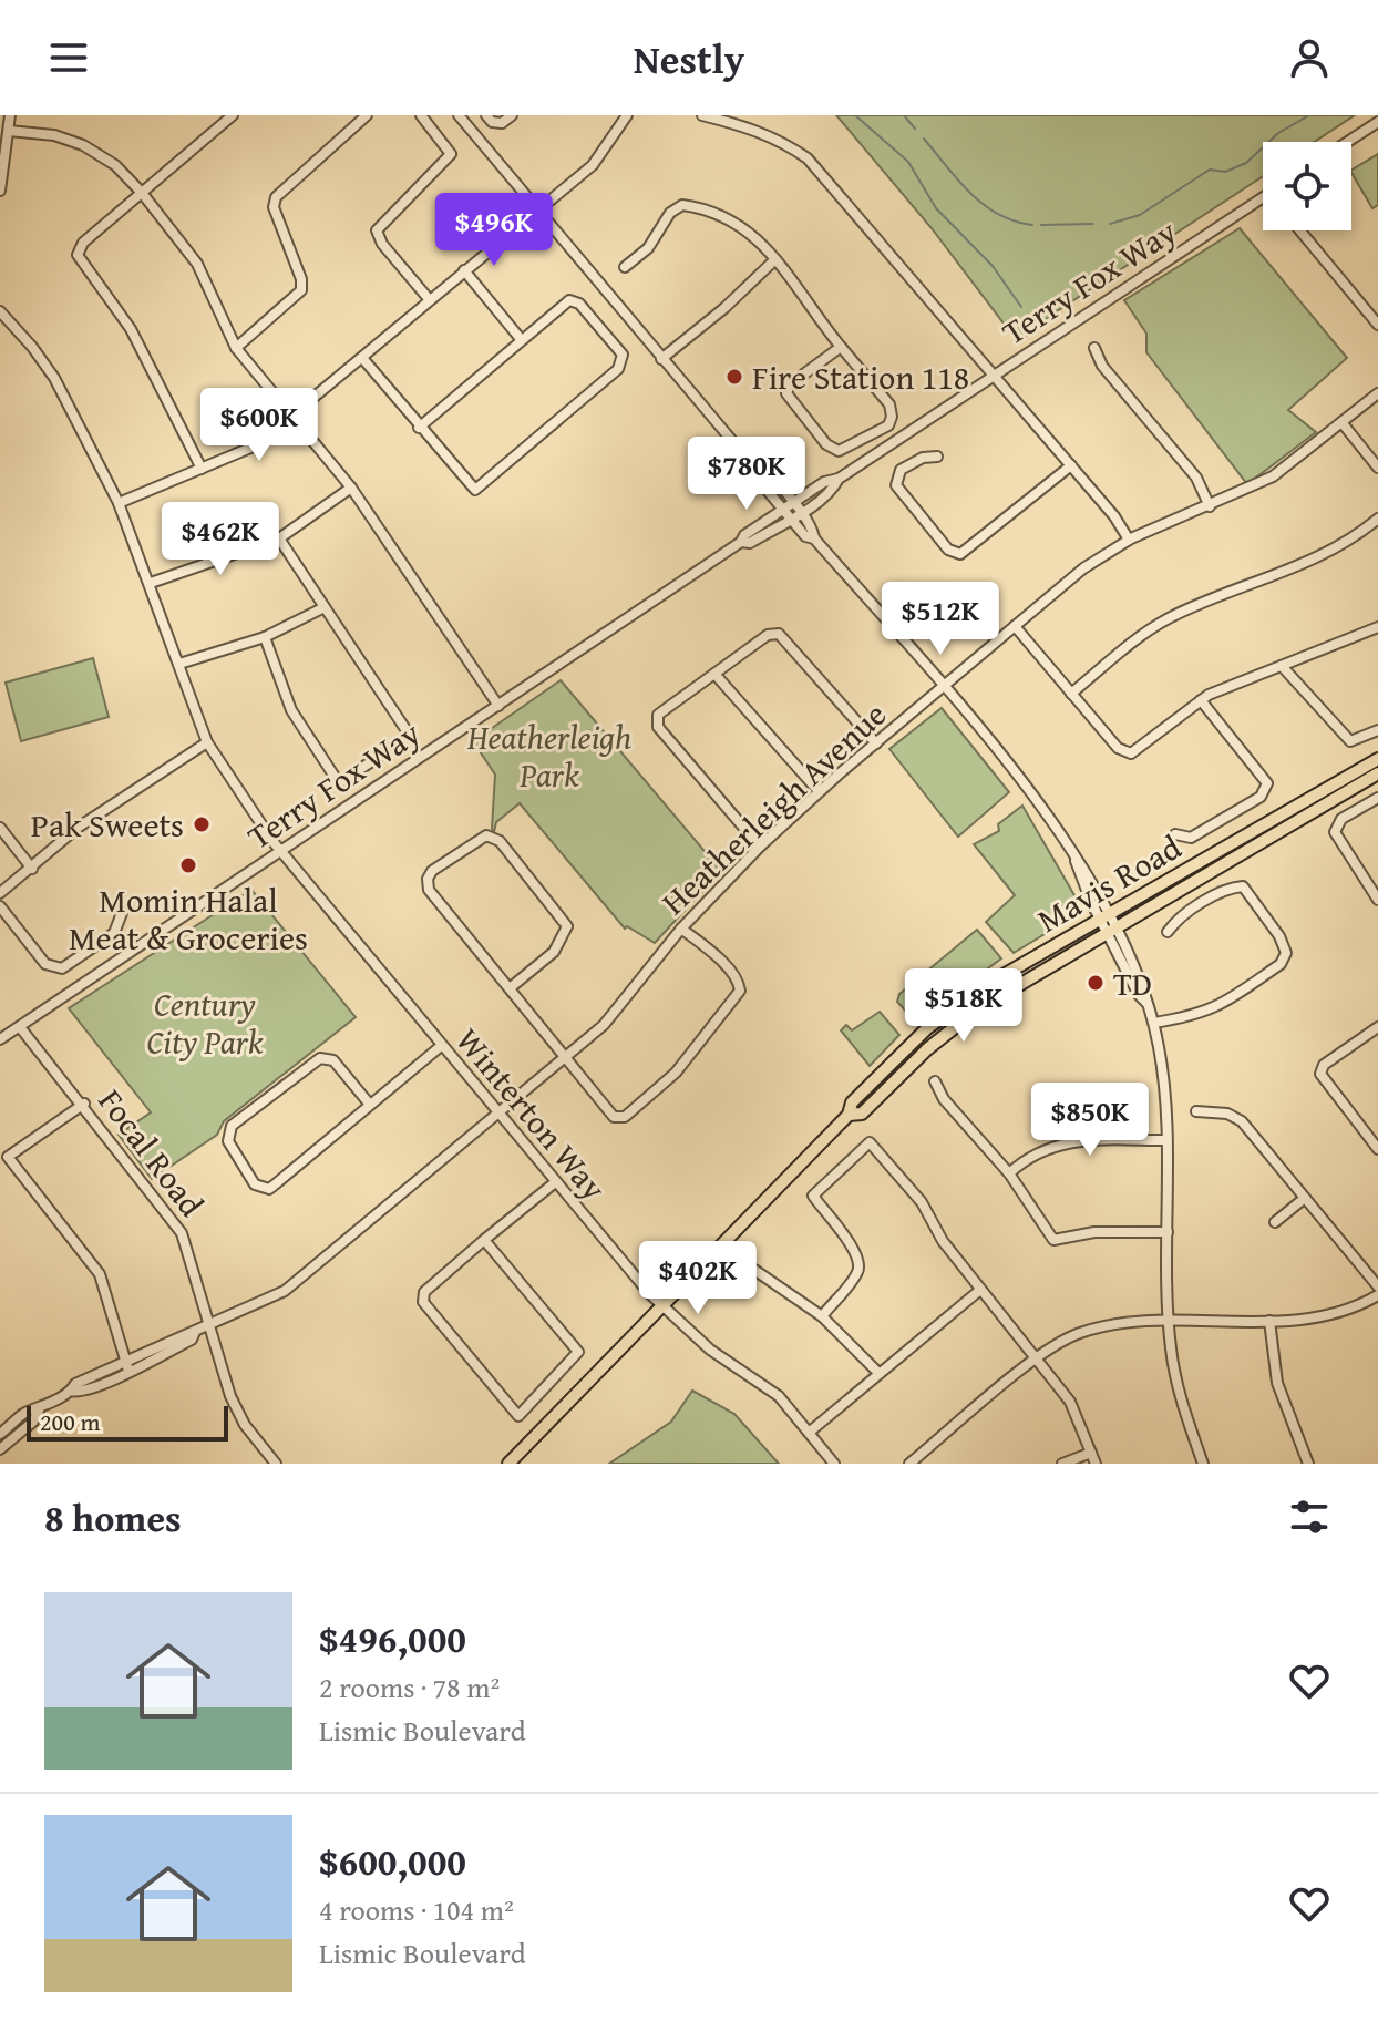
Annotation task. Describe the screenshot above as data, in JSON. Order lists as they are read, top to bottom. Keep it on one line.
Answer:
{"streets":{"main road":["Mavis Road"],"street":["Terry Fox Way","Heatherleigh Avenue","Winterton Way","Focal Road"]},"crossings":[["Terry Fox Way","Winterton Way"],["Terry Fox Way","Focal Road"],["Heatherleigh Avenue","Winterton Way"],["Heatherleigh Avenue","Focal Road"],["Mavis Road","Winterton Way"]],"parks":["Heatherleigh Park","Century City Park"],"places":["Fire Station 118","Pak Sweets","Momin Halal Meat & Groceries","TD"],"scale_bar":"200 m","page":{"header":"Nestly","price":["$496K","$600K","$780K","$462K","$512K","$518K","$850K","$402K"],"scale":"200 m","heading":"8 homes","list":[{"name":"$496,000","note":"2 rooms · 78 m² · Lismic Boulevard"},{"name":"$600,000","note":"4 rooms · 104 m² · Lismic Boulevard"}]}}
